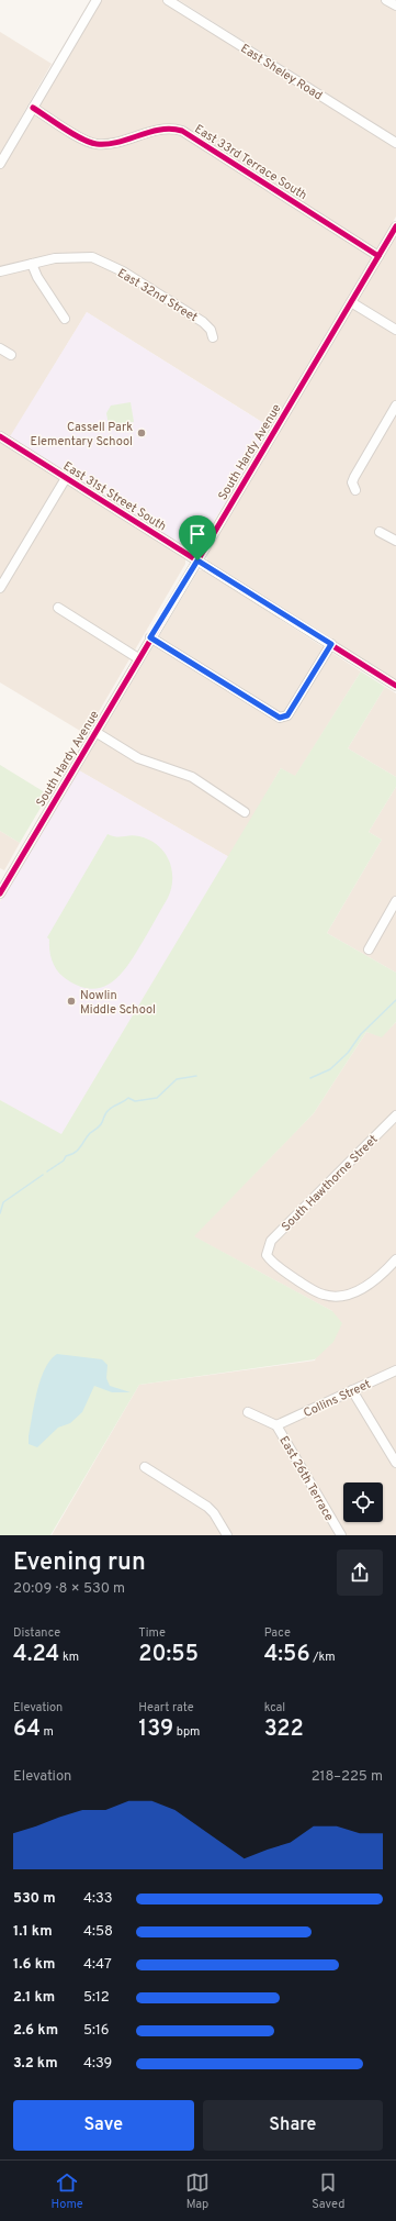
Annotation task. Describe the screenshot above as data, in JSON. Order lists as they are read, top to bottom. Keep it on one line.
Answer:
{"streets":{"street":["East Sheley Road","East 33rd Terrace South","East 32nd Street","South Hardy Avenue","East 31st Street South","South Hawthorne Street","Collins Street","East 26th Terrace"]},"crossings":[["East 33rd Terrace South","South Hardy Avenue"],["South Hardy Avenue","East 31st Street South"],["Collins Street","East 26th Terrace"]],"places":["Cassell Park Elementary School","Nowlin Middle School"],"page":{"heading":["Evening run","20:09 · 8 × 530 m"],"stats":[["Distance","4.24 km"],["Time","20:55"],["Pace","4:56 /km"],["Elevation","64 m"],["Heart rate","139 bpm"],["kcal","322"]],"chart":["Elevation","218–225 m"],"list":[{"name":"530 m","note":"4:33"},{"name":"1.1 km","note":"4:58"},{"name":"1.6 km","note":"4:47"},{"name":"2.1 km","note":"5:12"},{"name":"2.6 km","note":"5:16"},{"name":"3.2 km","note":"4:39"}],"buttons":["Save","Share"],"tabs":["Home","Map","Saved"]}}
